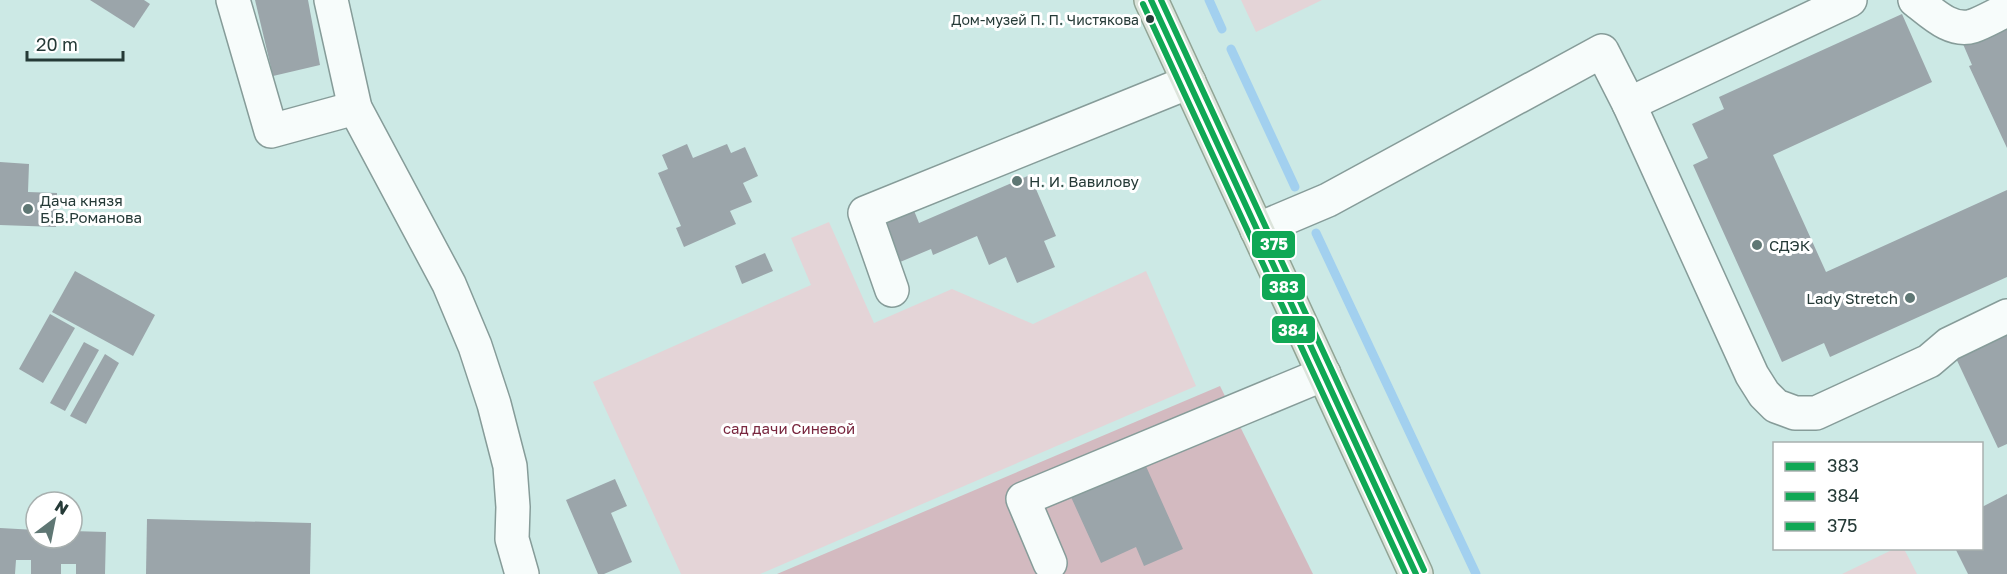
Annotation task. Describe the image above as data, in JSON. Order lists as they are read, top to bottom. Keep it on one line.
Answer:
{"parks":["сад дачи Синевой"],"places":["Дом-музей П. П. Чистякова","Н. И. Вавилову","Дача князя Б.В.Романова","СДЭК","Lady Stretch"],"lines":["transit line 383","transit line 375","transit line 384"],"legend":["383","384","375"],"scale_bar":"20 m","north":"top right"}
